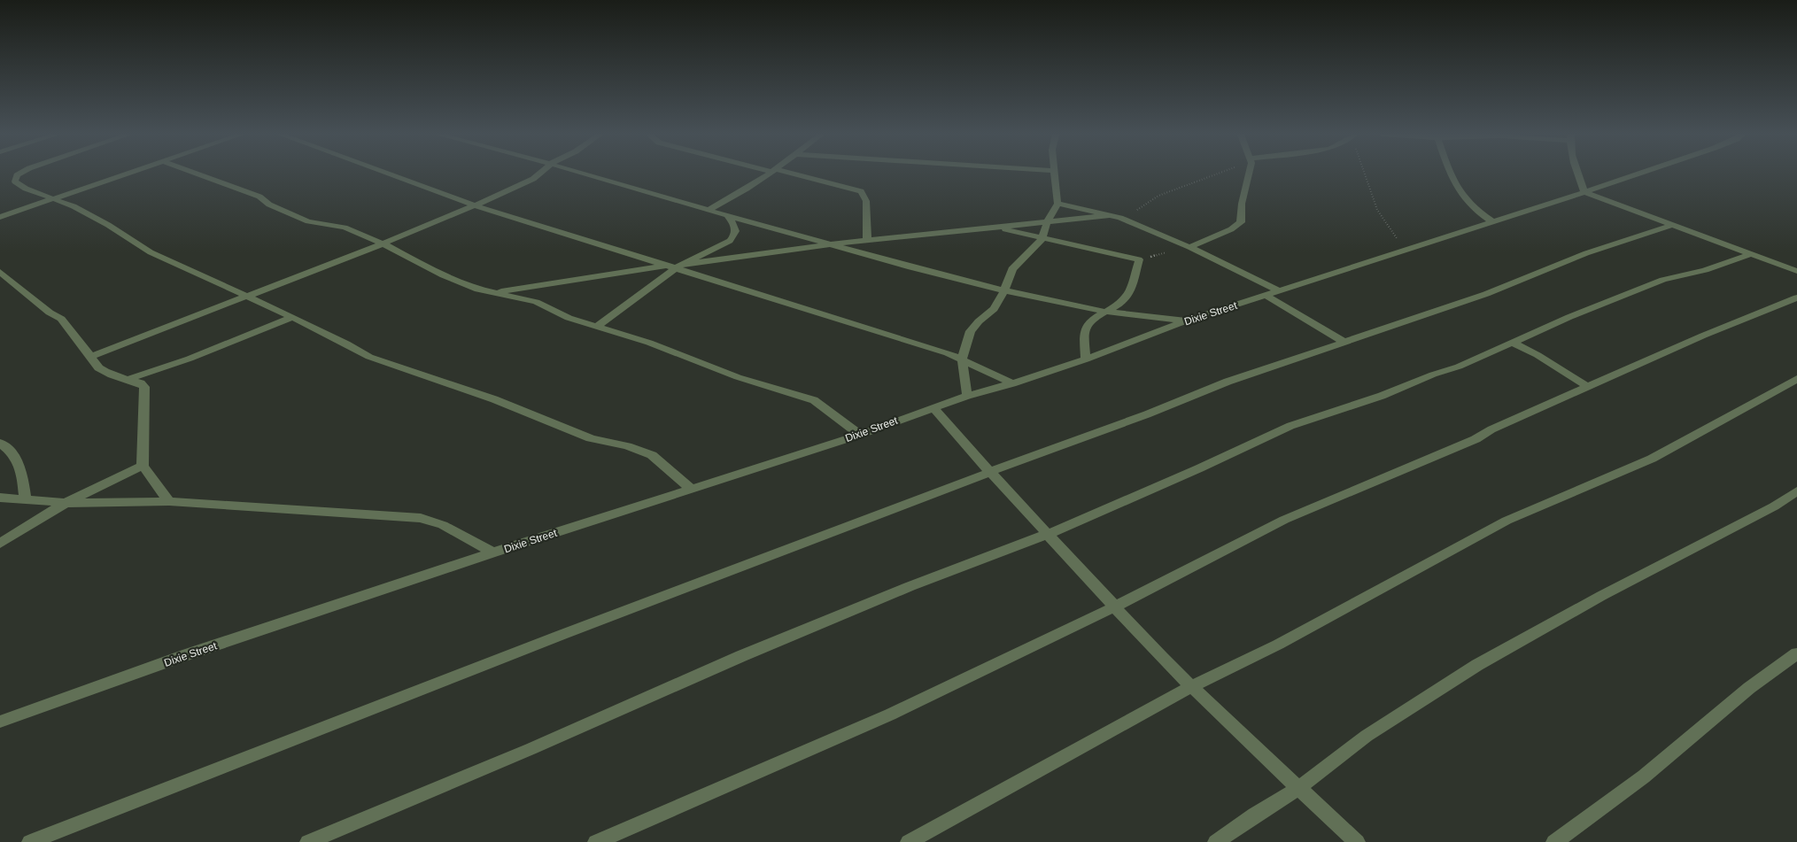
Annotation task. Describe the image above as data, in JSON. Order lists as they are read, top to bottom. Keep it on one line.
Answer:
{"streets":{"street":["Dixie Street"]}}
